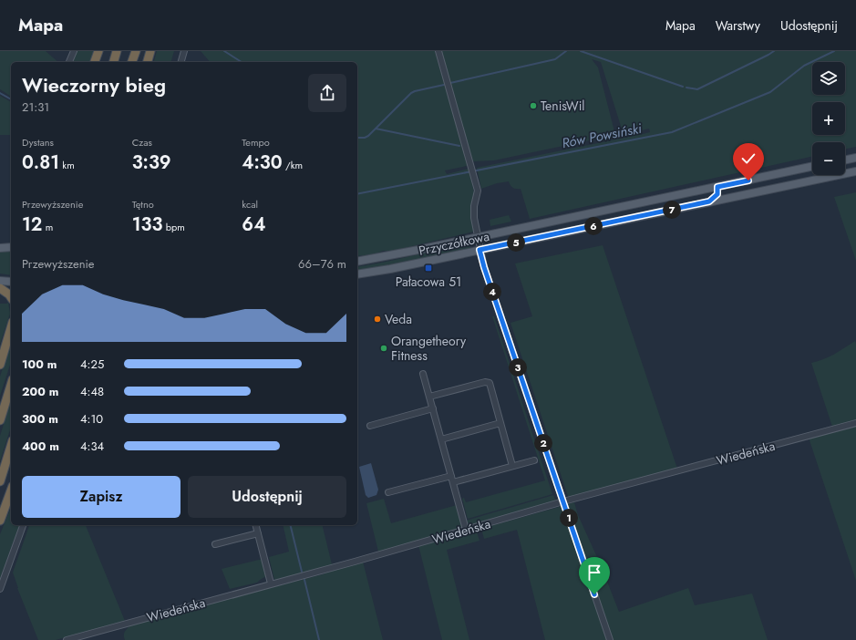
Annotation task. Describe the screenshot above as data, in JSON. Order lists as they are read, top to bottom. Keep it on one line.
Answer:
{"streets":{"main road":["Przyczółkowa"],"street":["Wiedeńska"]},"water":["Rów Powsiński"],"places":{"other":["TenisWil","Veda","Orangetheory Fitness"],"transit":["Pałacowa 51"]},"page":{"header":"Mapa","nav":["Mapa","Warstwy","Udostępnij"],"map_buttons":["+","−"],"heading":["Wieczorny bieg","21:31"],"stats":[["Dystans","0.81 km"],["Czas","3:39"],["Tempo","4:30 /km"],["Przewyższenie","12 m"],["Tętno","133 bpm"],["kcal","64"]],"pins":["7","6","5","4","3","2","1"],"chart":["Przewyższenie","66–76 m"],"list":[{"name":"100 m","note":"4:25"},{"name":"200 m","note":"4:48"},{"name":"300 m","note":"4:10"},{"name":"400 m","note":"4:34"}],"buttons":["Zapisz","Udostępnij"]}}
